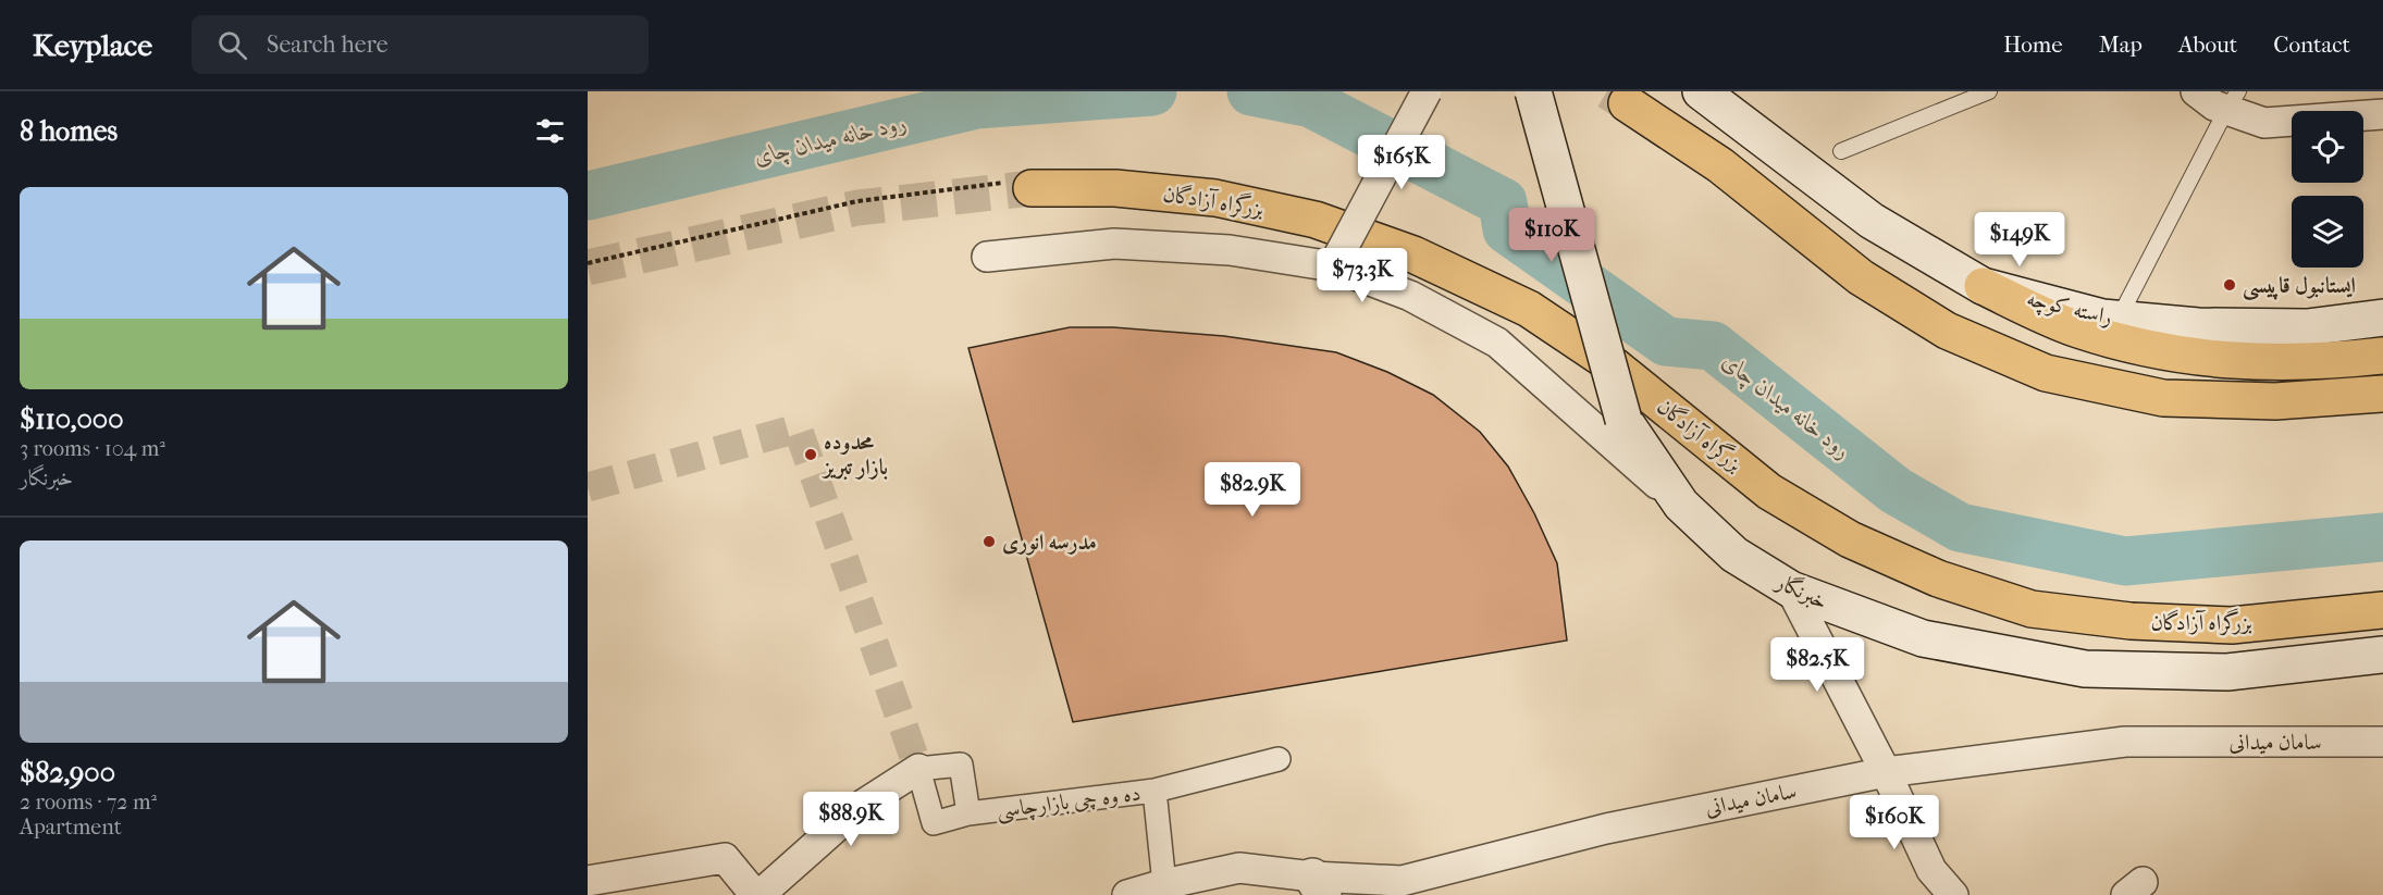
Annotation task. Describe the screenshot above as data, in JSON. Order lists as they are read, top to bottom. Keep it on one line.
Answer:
{"streets":{"highway":["بزرگراه آزادگان"],"main road":["راسته کوچه","خبرنگار"],"street":["سامان میدانی","ده وه چی بازارچاسی"]},"crossings":[["سامان میدانی","ده وه چی بازارچاسی"]],"water":["رود خانه میدان چای"],"places":["ایستانبول قاپیسی","محدوده بازار تبریز","مدرسه انوری"],"page":{"header":"Keyplace","search":"Search here","nav":["Home","Map","About","Contact"],"heading":"8 homes","price":["$165K","$110K","$149K","$73.3K","$82.9K","$82.5K","$88.9K","$160K"],"list":[{"name":"$110,000","note":"3 rooms · 104 m² · خبرنگار"},{"name":"$82,900","note":"2 rooms · 72 m² · Apartment"}]}}
